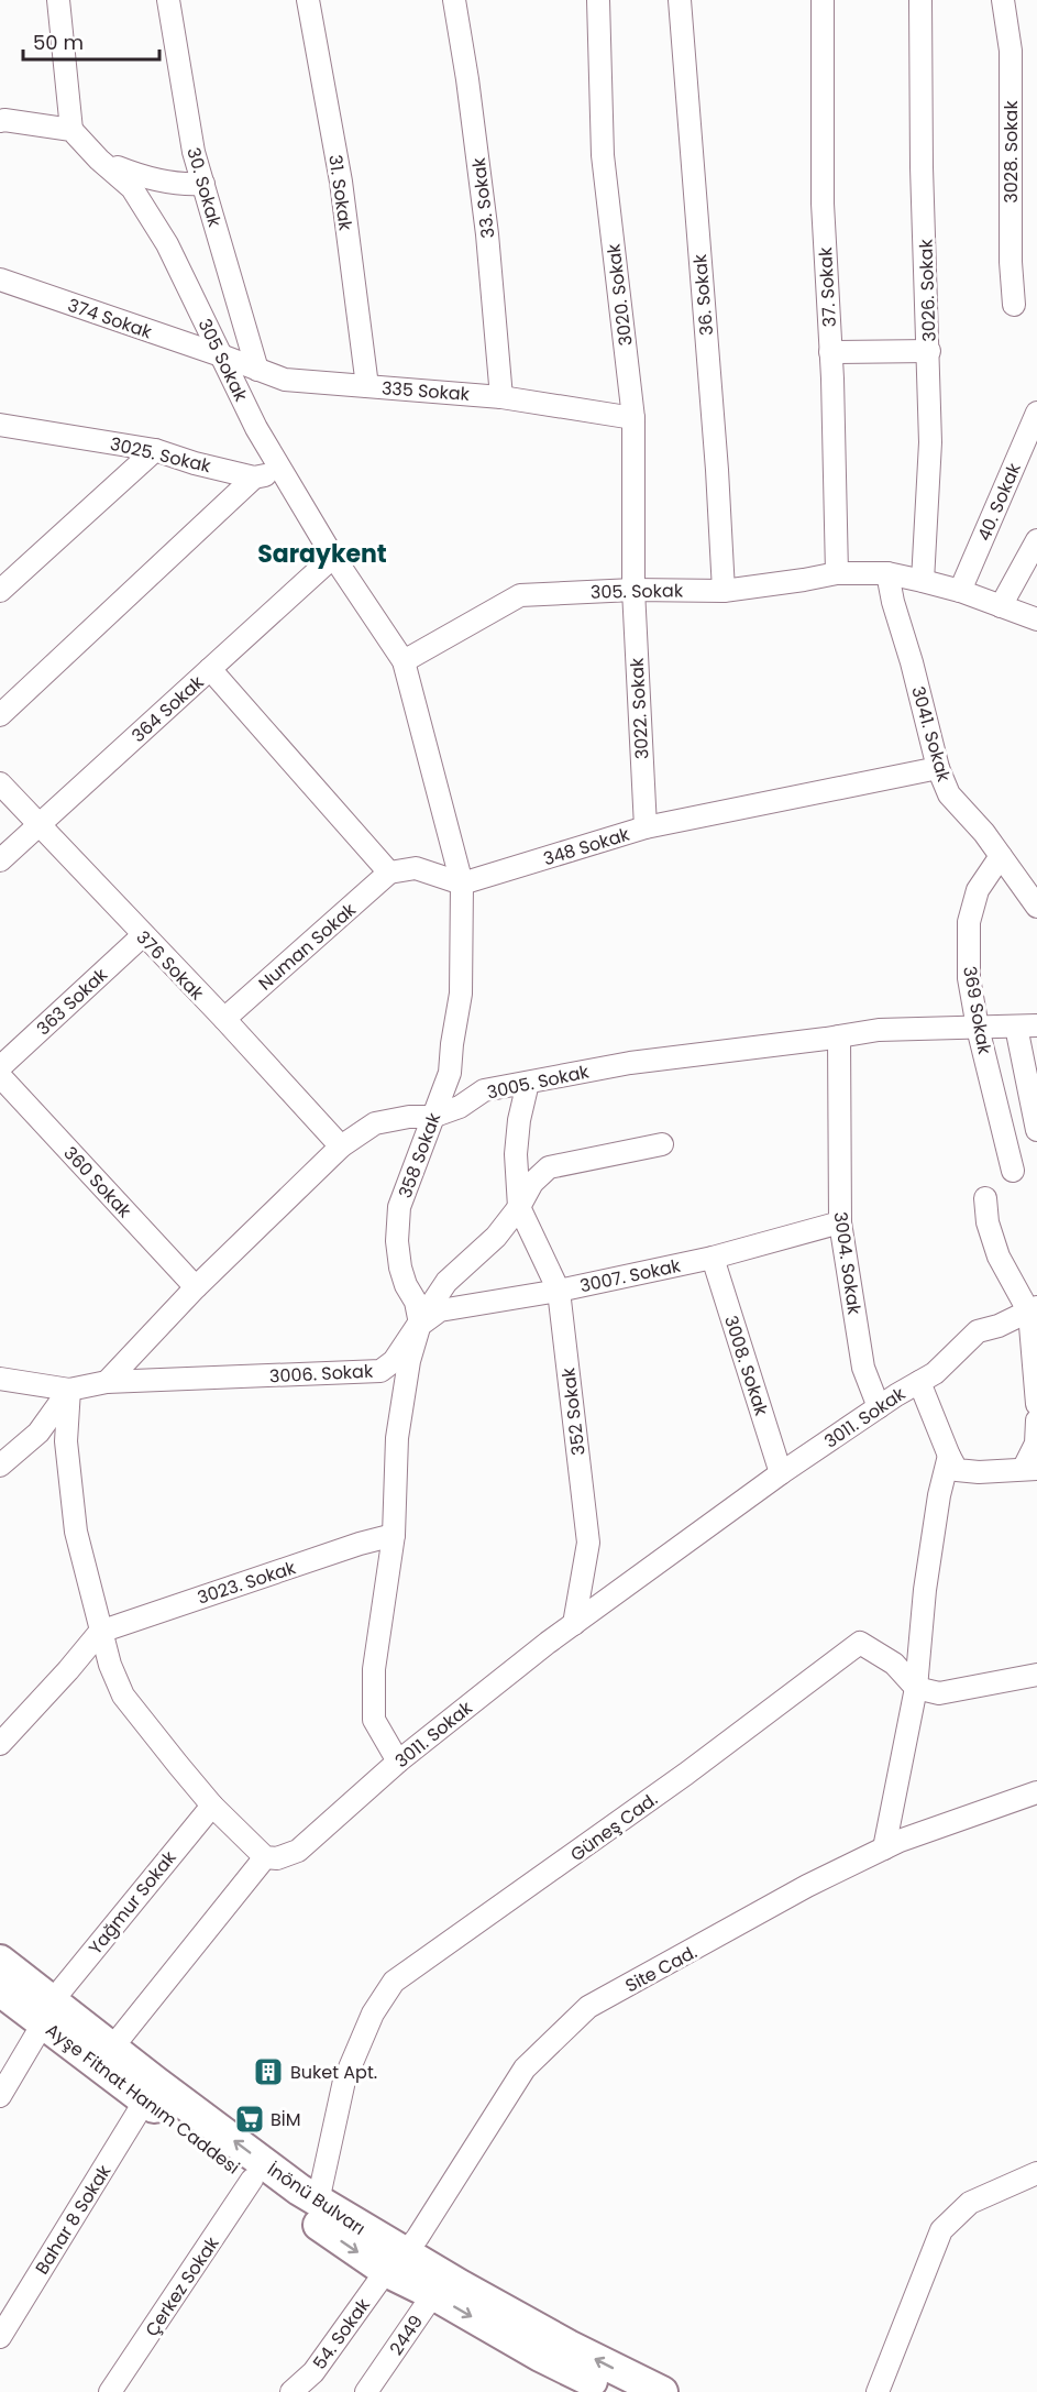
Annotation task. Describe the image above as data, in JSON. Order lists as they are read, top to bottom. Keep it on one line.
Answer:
{"streets":{"main road":["Ayşe Fitnat Hanım Caddesi","İnönü Bulvarı"],"street":["3028. Sokak","30. Sokak","31. Sokak","33. Sokak","37. Sokak","3026. Sokak","3020. Sokak","36. Sokak","374 Sokak","305 Sokak","335 Sokak","3025. Sokak","40. Sokak","305. Sokak","364 Sokak","3022. Sokak","3041. Sokak","348 Sokak","Numan Sokak","376 Sokak","363 Sokak","369 Sokak","3005. Sokak","358 Sokak","360 Sokak","3004. Sokak","3007. Sokak","3008. Sokak","3006. Sokak","352 Sokak","3011. Sokak","3023. Sokak","Güneş Cad.","Yağmur Sokak","Site Cad.","Bahar 8 Sokak","Çerkez Sokak","54. Sokak","2449"]},"crossings":[["30. Sokak","335 Sokak"],["31. Sokak","335 Sokak"],["33. Sokak","335 Sokak"],["37. Sokak","305. Sokak"],["3026. Sokak","305. Sokak"],["3020. Sokak","335 Sokak"],["3020. Sokak","305. Sokak"],["3020. Sokak","3022. Sokak"],["36. Sokak","305. Sokak"],["374 Sokak","305 Sokak"],["374 Sokak","335 Sokak"],["305 Sokak","335 Sokak"],["305 Sokak","3025. Sokak"],["305 Sokak","305. Sokak"],["305 Sokak","364 Sokak"],["40. Sokak","305. Sokak"],["305. Sokak","3022. Sokak"],["305. Sokak","3041. Sokak"],["364 Sokak","376 Sokak"],["3022. Sokak","348 Sokak"],["3041. Sokak","348 Sokak"],["3041. Sokak","369 Sokak"],["348 Sokak","358 Sokak"],["Numan Sokak","376 Sokak"],["376 Sokak","363 Sokak"],["376 Sokak","3005. Sokak"],["369 Sokak","3005. Sokak"],["3005. Sokak","358 Sokak"],["3005. Sokak","360 Sokak"],["3005. Sokak","3004. Sokak"],["3005. Sokak","3006. Sokak"],["358 Sokak","3007. Sokak"],["358 Sokak","3006. Sokak"],["3004. Sokak","3007. Sokak"],["3004. Sokak","3011. Sokak"],["3007. Sokak","3008. Sokak"],["3007. Sokak","3006. Sokak"],["3007. Sokak","352 Sokak"],["3008. Sokak","3011. Sokak"],["3006. Sokak","352 Sokak"],["352 Sokak","3011. Sokak"],["Güneş Cad.","İnönü Bulvarı"],["Yağmur Sokak","Ayşe Fitnat Hanım Caddesi"],["Yağmur Sokak","İnönü Bulvarı"],["Site Cad.","Ayşe Fitnat Hanım Caddesi"],["Site Cad.","İnönü Bulvarı"],["Site Cad.","54. Sokak"],["Ayşe Fitnat Hanım Caddesi","İnönü Bulvarı"],["Ayşe Fitnat Hanım Caddesi","Bahar 8 Sokak"],["Ayşe Fitnat Hanım Caddesi","Çerkez Sokak"],["Ayşe Fitnat Hanım Caddesi","54. Sokak"],["İnönü Bulvarı","54. Sokak"],["İnönü Bulvarı","2449"]],"districts":["Saraykent"],"places":{"building":["Buket Apt."],"supermarket":["BİM"]},"scale_bar":"50 m"}
